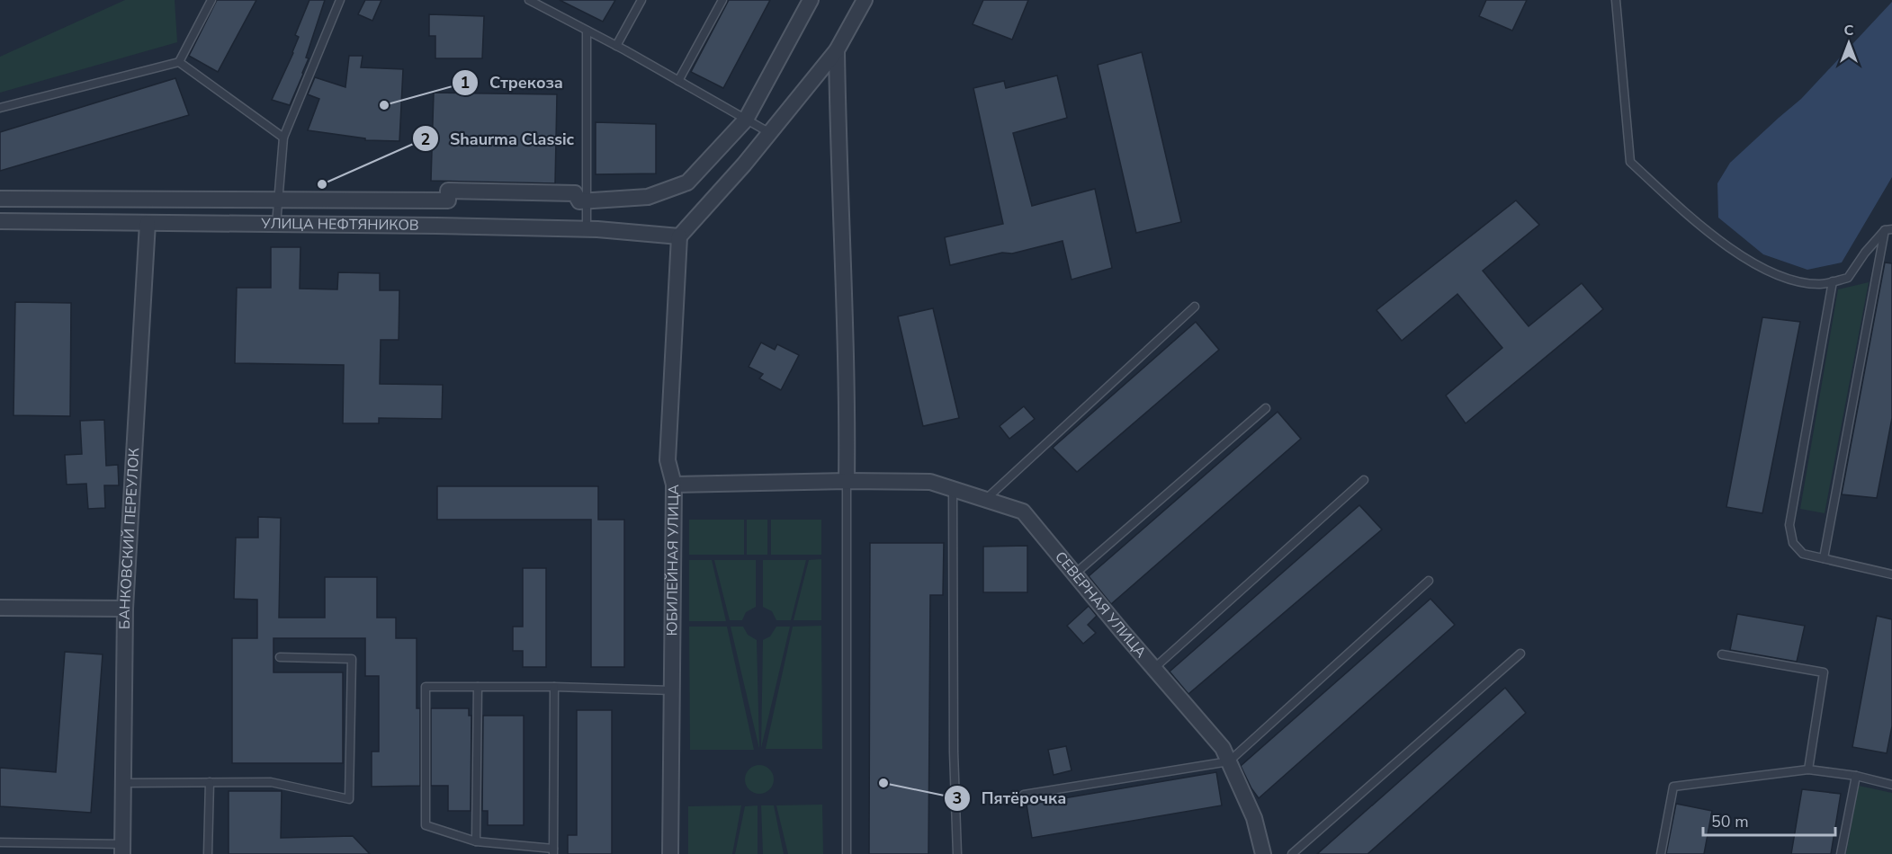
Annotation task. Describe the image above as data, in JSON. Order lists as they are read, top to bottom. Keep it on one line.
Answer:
{"streets":{"street":["УЛИЦА НЕФТЯНИКОВ","БАНКОВСКИЙ ПЕРЕУЛОК","ЮБИЛЕЙНАЯ УЛИЦА","СЕВЕРНАЯ УЛИЦА"]},"crossings":[["УЛИЦА НЕФТЯНИКОВ","БАНКОВСКИЙ ПЕРЕУЛОК"],["УЛИЦА НЕФТЯНИКОВ","ЮБИЛЕЙНАЯ УЛИЦА"],["ЮБИЛЕЙНАЯ УЛИЦА","СЕВЕРНАЯ УЛИЦА"]],"places":["Стрекоза","Shaurma Classic","Пятёрочка"],"scale_bar":"50 m","north":"top"}
